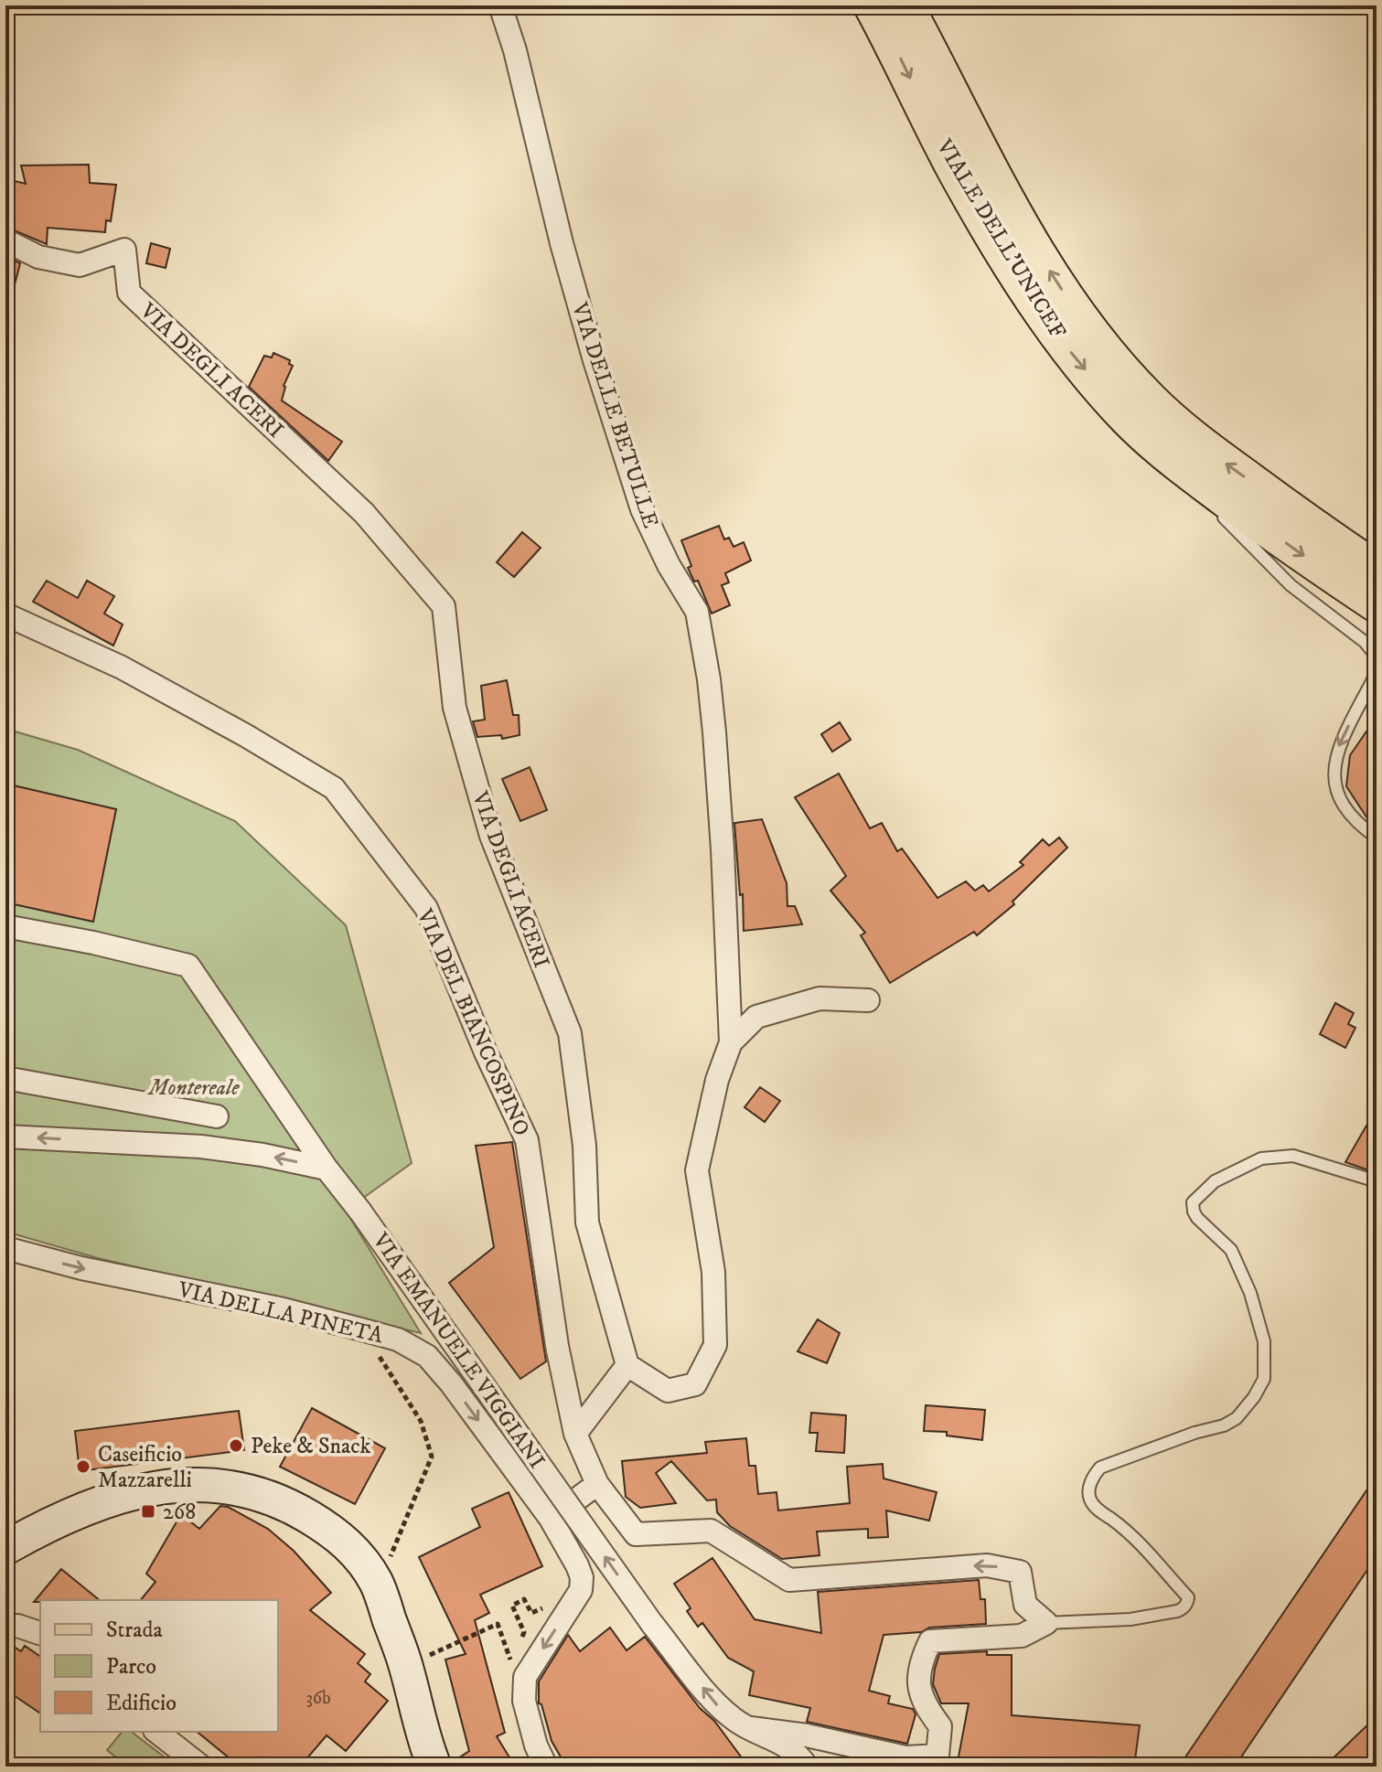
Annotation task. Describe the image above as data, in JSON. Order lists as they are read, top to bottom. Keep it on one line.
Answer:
{"streets":{"main road":["VIALE DELL'UNICEF"],"street":["VIA DEGLI ACERI","VIA DELLE BETULLE","VIA DEL BIANCOSPINO","VIA DELLA PINETA","VIA EMANUELE VIGGIANI"]},"crossings":[["VIA DEGLI ACERI","VIA DELLE BETULLE"]],"one_way":["VIA DELLA PINETA","VIA EMANUELE VIGGIANI"],"parks":["Montereale"],"places":{"other":["Peke & Snack","Caseificio Mazzarelli"],"transit":["268"]},"house_numbers":["36b"],"legend":["Strada","Parco","Edificio"]}
